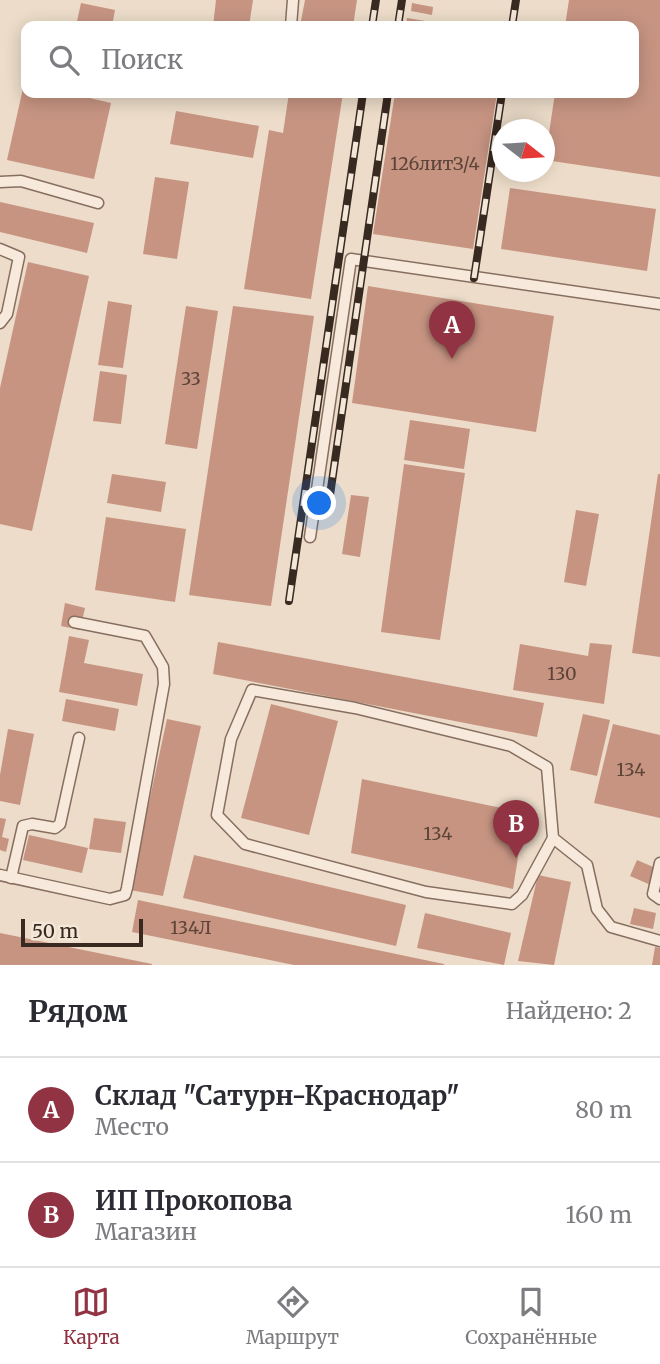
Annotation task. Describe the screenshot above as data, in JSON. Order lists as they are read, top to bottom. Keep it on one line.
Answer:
{"house_numbers":["126литЗ/4","33","130","134","134","134Л"],"scale_bar":"50 m","north":"right","page":{"search":"Поиск","pins":["A","B"],"scale":"50 m","heading":["Рядом","Найдено: 2"],"list":[{"mark":"A","name":"Склад \"Сатурн-Краснодар\"","note":"Место","value":"80 m"},{"mark":"B","name":"ИП Прокопова","note":"Магазин","value":"160 m"}],"nav":["Карта","Маршрут","Сохранённые"]}}
